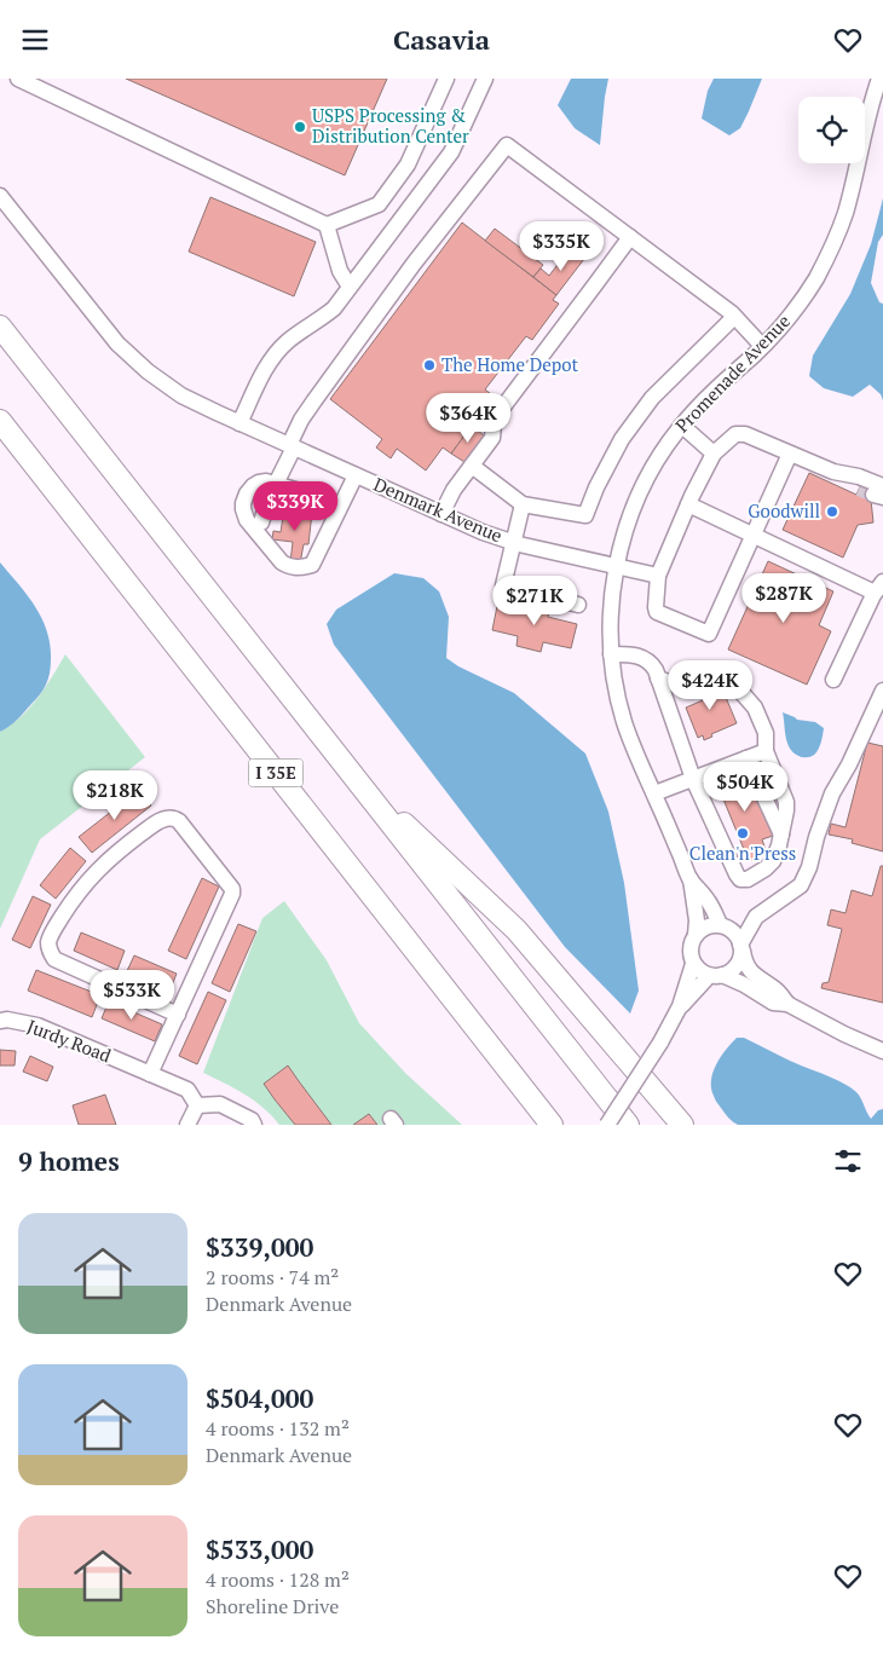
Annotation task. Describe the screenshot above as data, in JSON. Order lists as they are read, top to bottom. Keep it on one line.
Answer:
{"streets":{"highway":["I 35E"],"street":["Promenade Avenue","Denmark Avenue","Jurdy Road"]},"crossings":[["Promenade Avenue","Denmark Avenue"]],"places":["USPS Processing & Distribution Center","The Home Depot","Goodwill","Clean'n'Press"],"page":{"header":"Casavia","price":["$335K","$364K","$339K","$287K","$271K","$424K","$504K","$218K","$533K"],"heading":"9 homes","list":[{"name":"$339,000","note":"2 rooms · 74 m² · Denmark Avenue"},{"name":"$504,000","note":"4 rooms · 132 m² · Denmark Avenue"},{"name":"$533,000","note":"4 rooms · 128 m² · Shoreline Drive"}]}}
